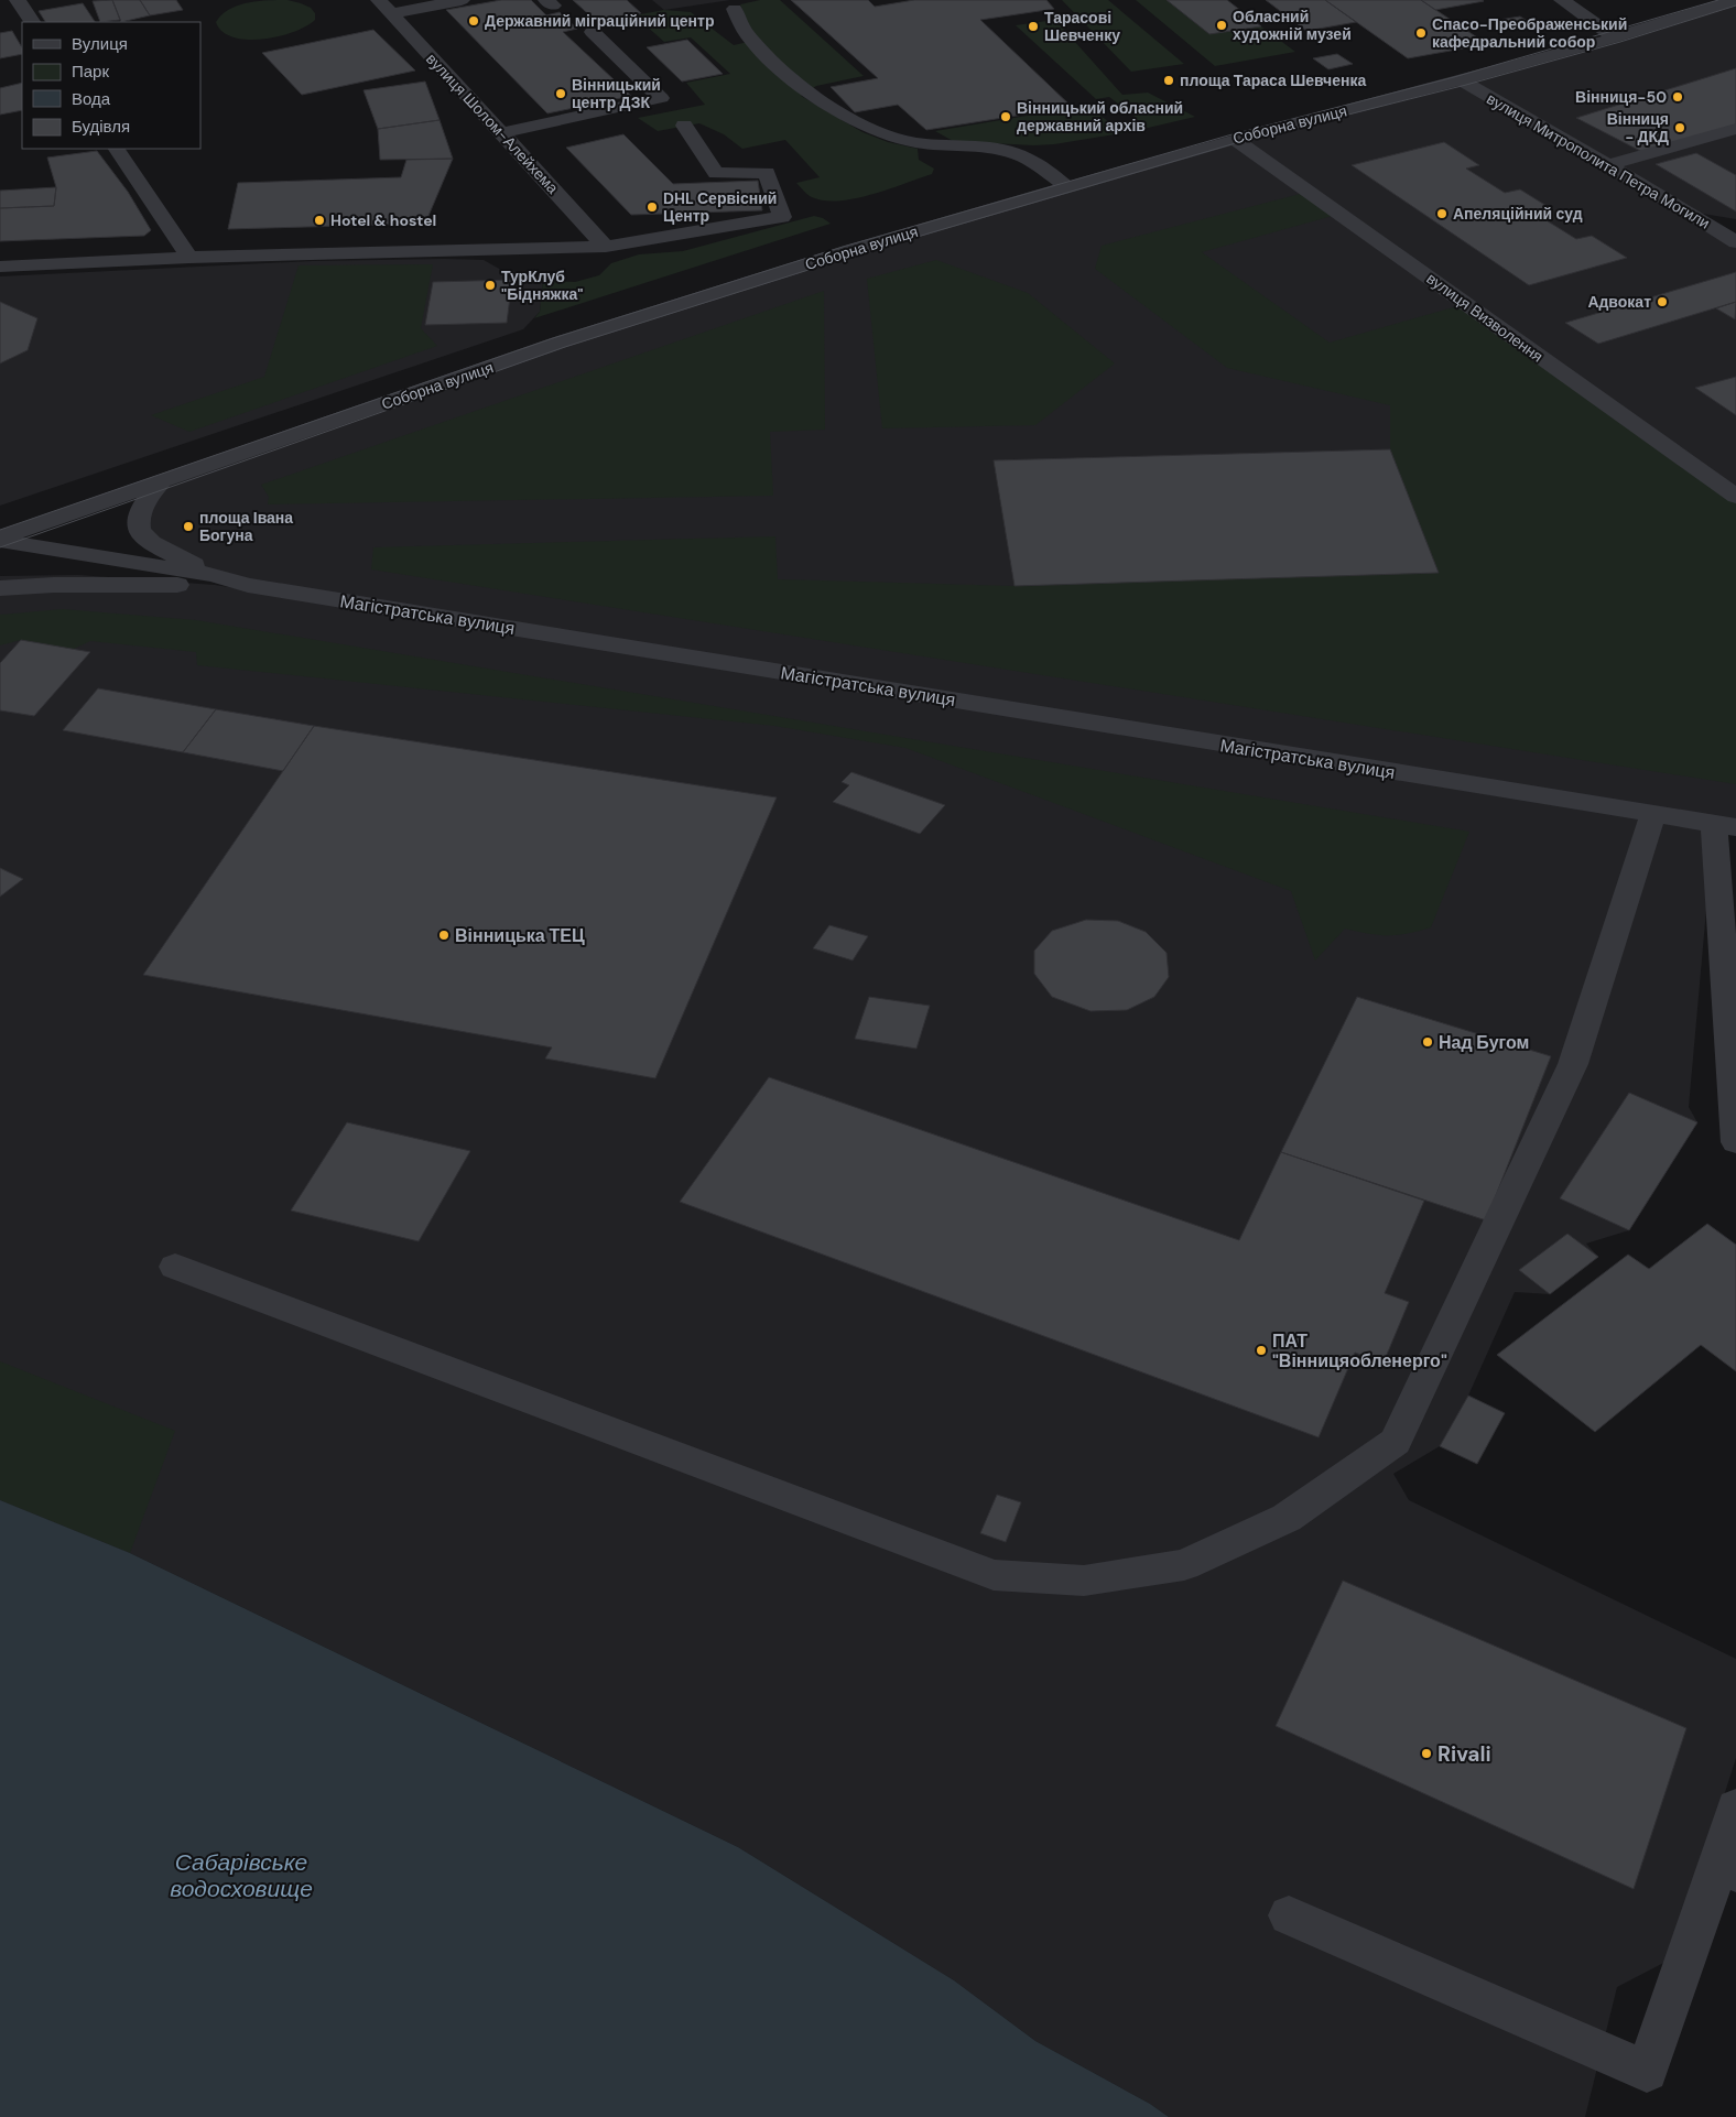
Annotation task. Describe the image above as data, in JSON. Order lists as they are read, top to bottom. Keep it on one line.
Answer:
{"streets":{"street":["вулиця Шолом-Алейхема","Соборна вулиця","вулиця Митрополита Петра Могили","вулиця Визволення","Магістратська вулиця"]},"crossings":[["Соборна вулиця","вулиця Митрополита Петра Могили"],["Соборна вулиця","вулиця Визволення"],["Соборна вулиця","Магістратська вулиця"]],"water":["Сабарівське водосховище"],"places":["Державний міграційний центр","Обласний художній музей","Тарасові Шевченку","Спасо-Преображенський кафедральний собор","площа Тараса Шевченка","Вінницький центр ДЗК","Вінниця-50","Вінницький обласний державний архів","Вінниця - ДКД","DHL Сервісний Центр","Апеляційний суд","Hotel & hostel","ТурКлуб \"Бідняжка\"","Адвокат","площа Івана Богуна","Вінницька ТЕЦ","Над Бугом","ПАТ \"Вінницяобленерго\"","Rivali"],"legend":["Вулиця","Парк","Вода","Будівля"]}
